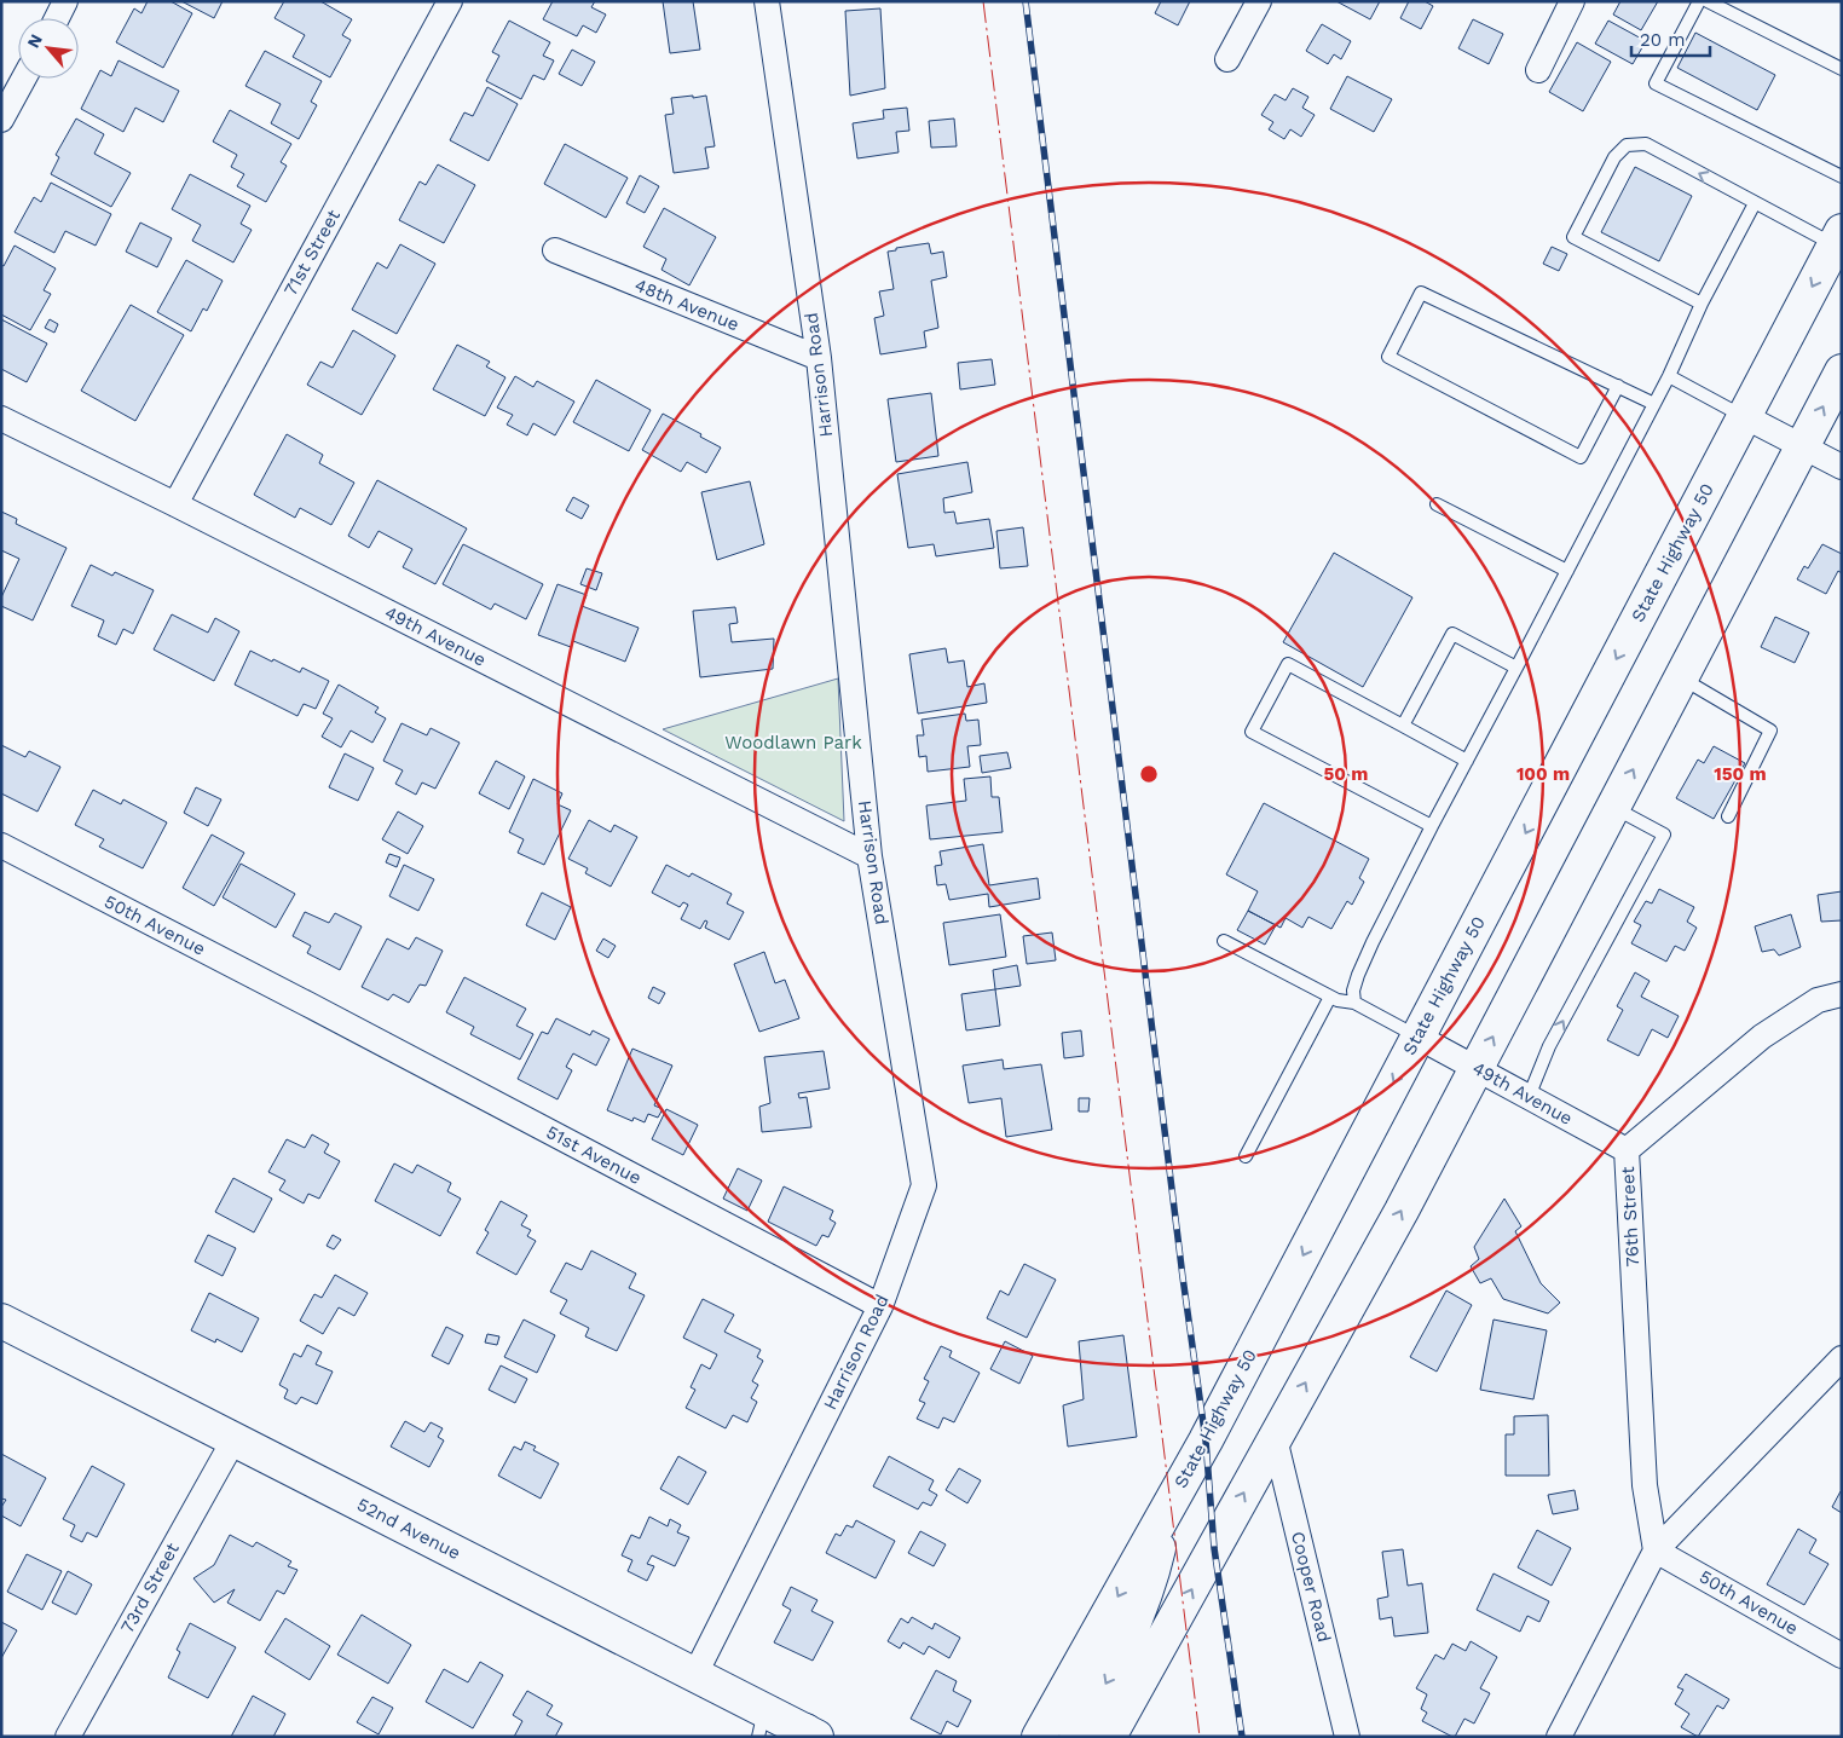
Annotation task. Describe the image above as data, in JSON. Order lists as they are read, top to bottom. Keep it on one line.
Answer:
{"streets":{"main road":["State Highway 50","52nd Avenue"],"street":["71st Street","48th Avenue","Harrison Road","49th Avenue","50th Avenue","51st Avenue","76th Street","Cooper Road","73rd Street"]},"crossings":[["71st Street","49th Avenue"],["48th Avenue","Harrison Road"],["Harrison Road","49th Avenue"],["Harrison Road","51st Avenue"],["Harrison Road","52nd Avenue"],["State Highway 50","49th Avenue"],["49th Avenue","76th Street"],["50th Avenue","51st Avenue"],["50th Avenue","76th Street"],["52nd Avenue","73rd Street"]],"parks":["Woodlawn Park"],"scale_bar":"20 m","north":"top left","rings":["50 m","100 m","150 m"]}
